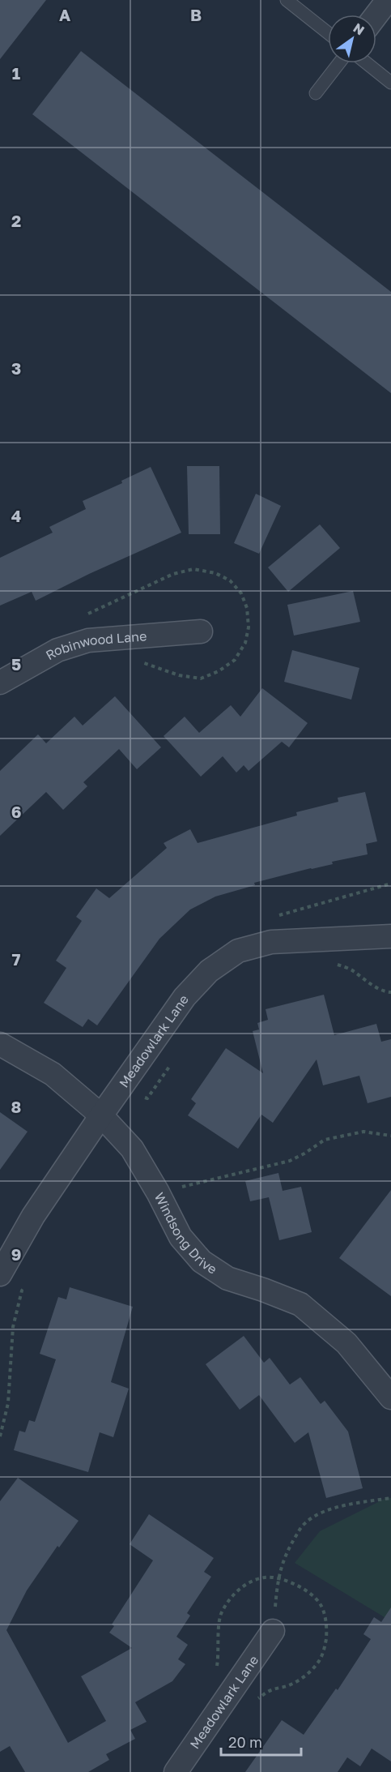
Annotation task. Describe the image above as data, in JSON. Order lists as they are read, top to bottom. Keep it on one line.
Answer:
{"streets":{"street":["Robinwood Lane","Meadowlark Lane","Windsong Drive"]},"crossings":[["Meadowlark Lane","Windsong Drive"]],"scale_bar":"20 m","north":"top right","grid":{"columns":["A","B"],"rows":["1","2","3","4","5","6","7","8","9"]}}
